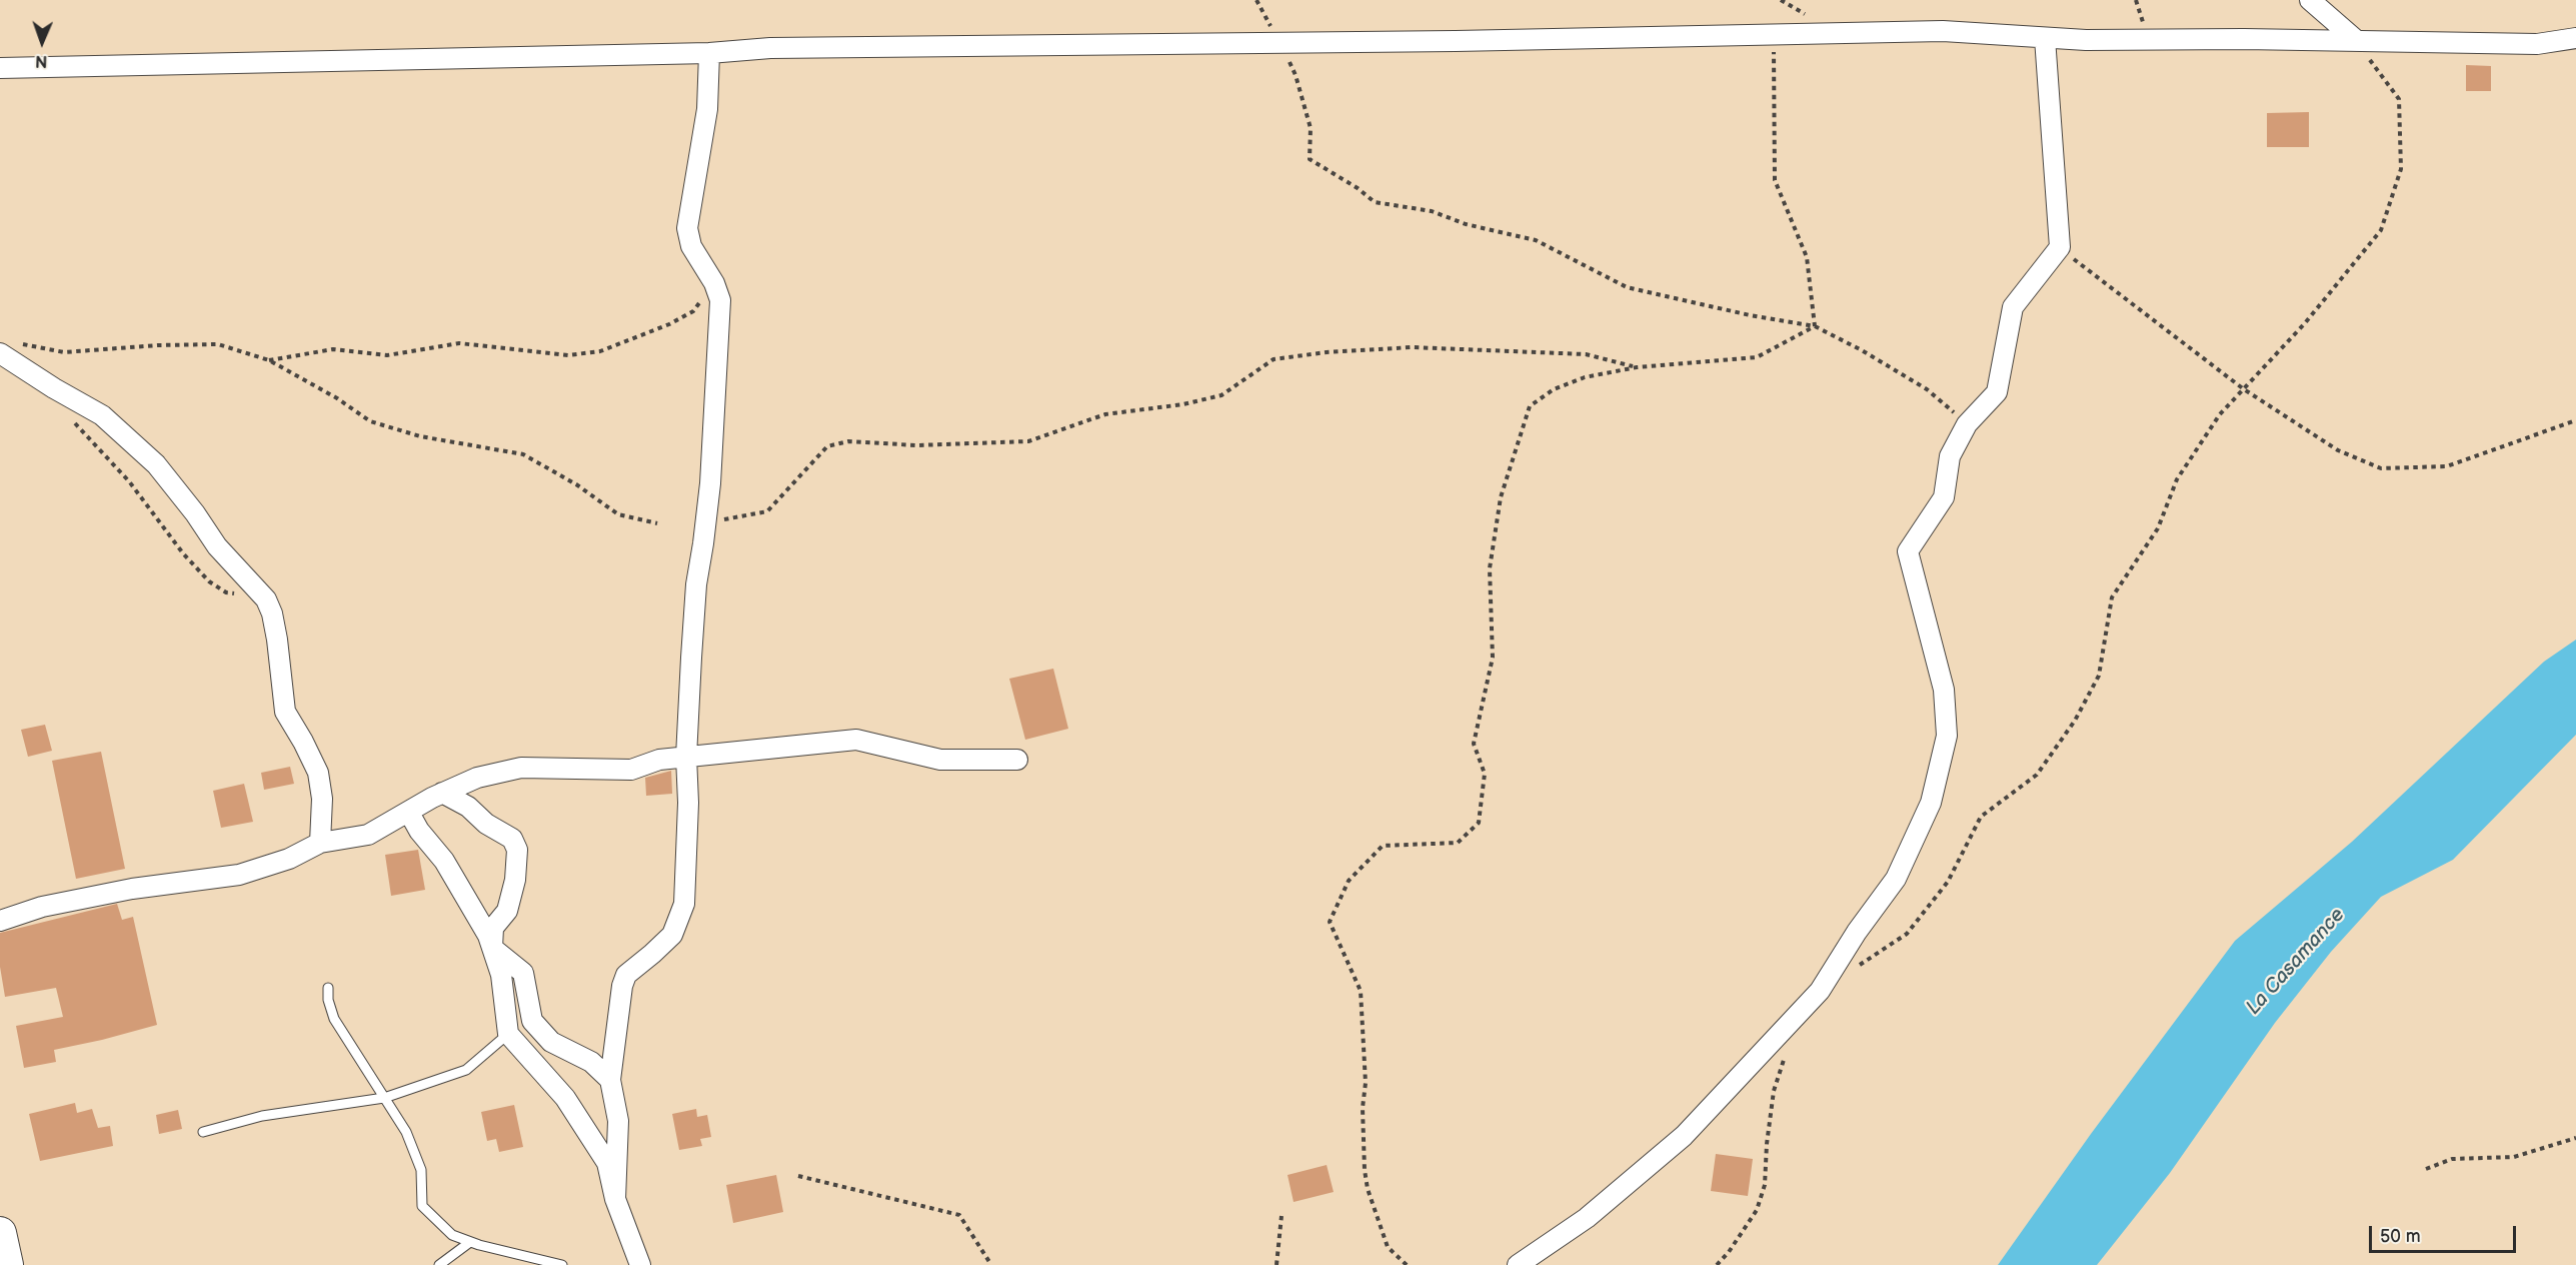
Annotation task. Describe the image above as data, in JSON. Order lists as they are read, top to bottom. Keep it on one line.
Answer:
{"water":["La Casamance"],"scale_bar":"50 m","north":"bottom"}
